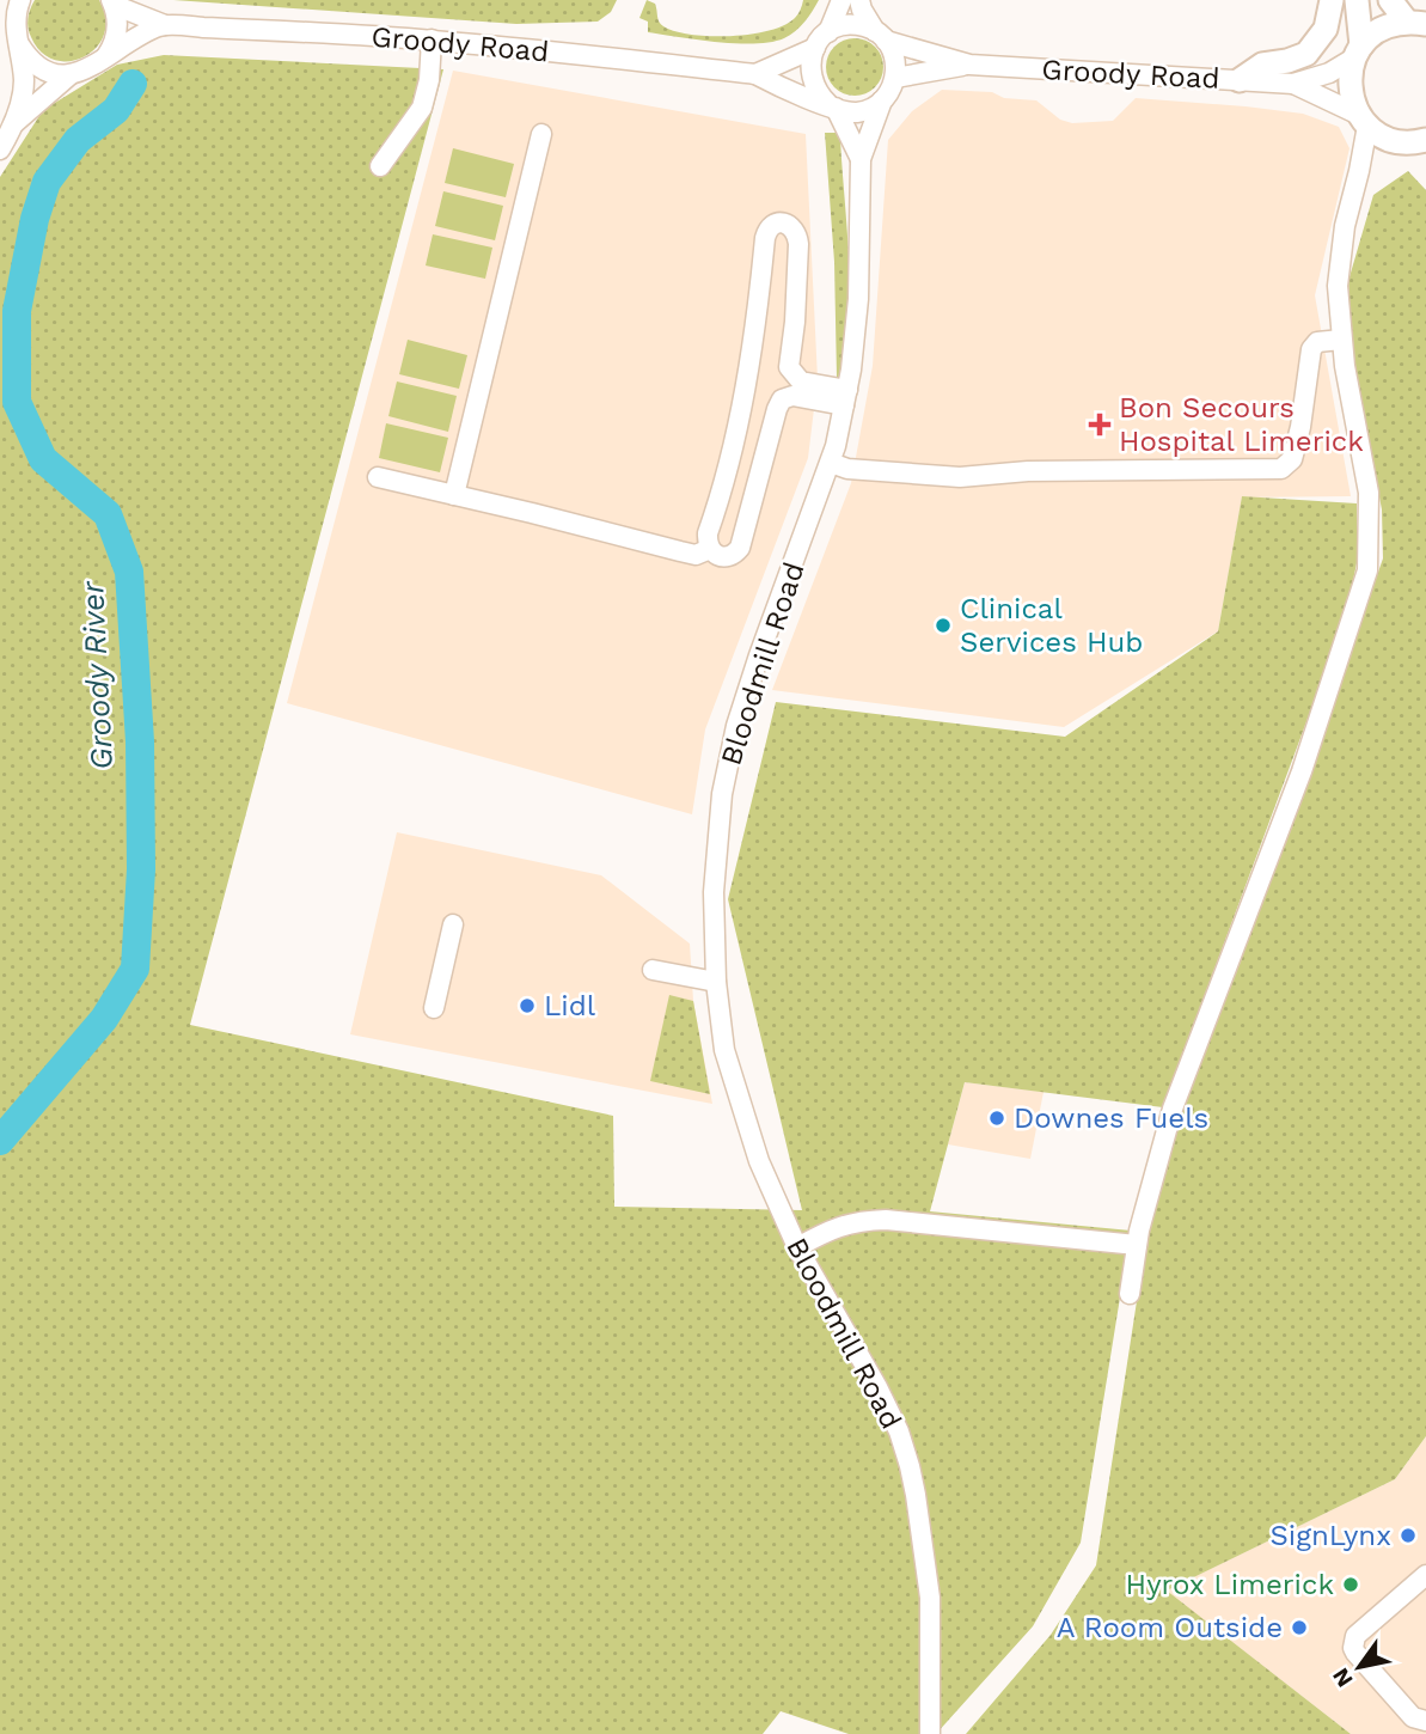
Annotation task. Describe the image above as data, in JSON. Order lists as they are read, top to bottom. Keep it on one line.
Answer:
{"streets":{"street":["Groody Road","Bloodmill Road"]},"water":["Groody River"],"places":{"health":["Bon Secours Hospital Limerick"],"other":["Clinical Services Hub","Lidl","Downes Fuels","SignLynx","Hyrox Limerick","A Room Outside"]},"north":"bottom left"}
